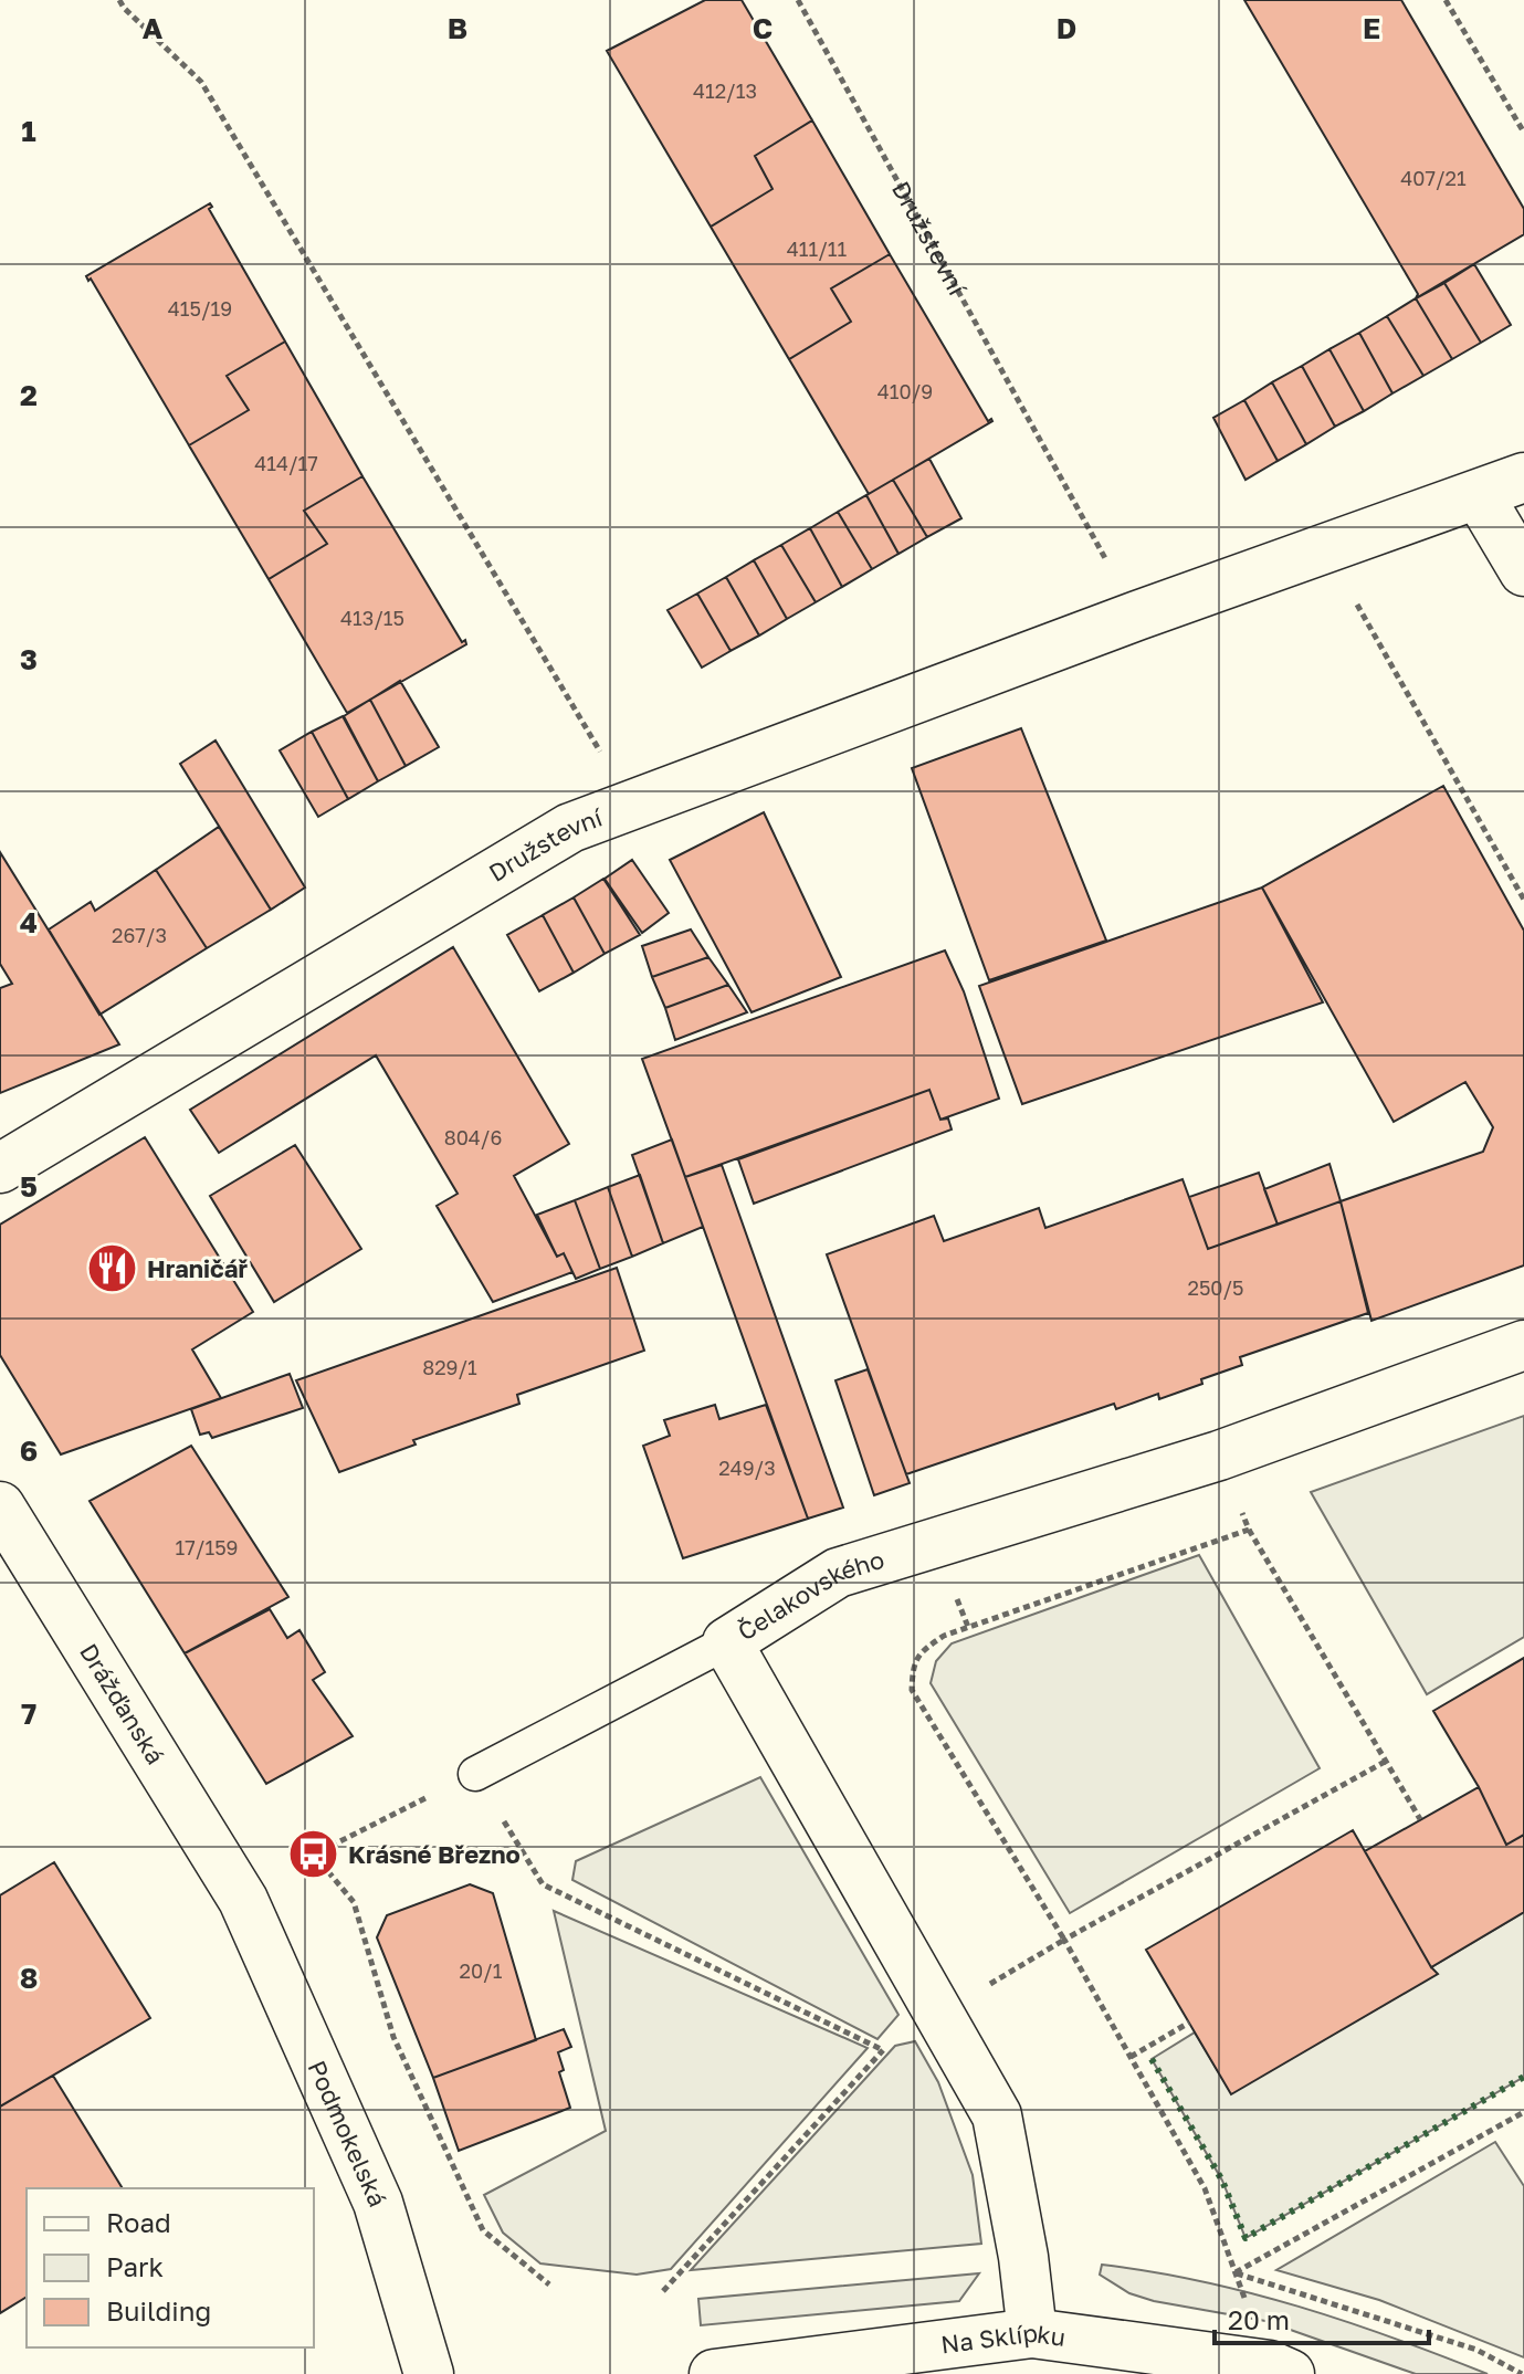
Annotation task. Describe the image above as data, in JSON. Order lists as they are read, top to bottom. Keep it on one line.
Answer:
{"streets":{"street":["Družstevní","Čelakovského","Drážďanská","Podmokelská","Na Sklípku"]},"crossings":[["Čelakovského","Na Sklípku"],["Drážďanská","Podmokelská"]],"places":{"restaurant":["Hraničář"],"bus stop":["Krásné Březno"]},"house_numbers":["412/13","407/21","411/11","415/19","410/9","414/17","413/15","267/3","804/6","250/5","829/1","249/3","17/159","20/1"],"legend":["Road","Park","Building"],"scale_bar":"20 m","grid":{"columns":["A","B","C","D","E"],"rows":["1","2","3","4","5","6","7","8"]}}
